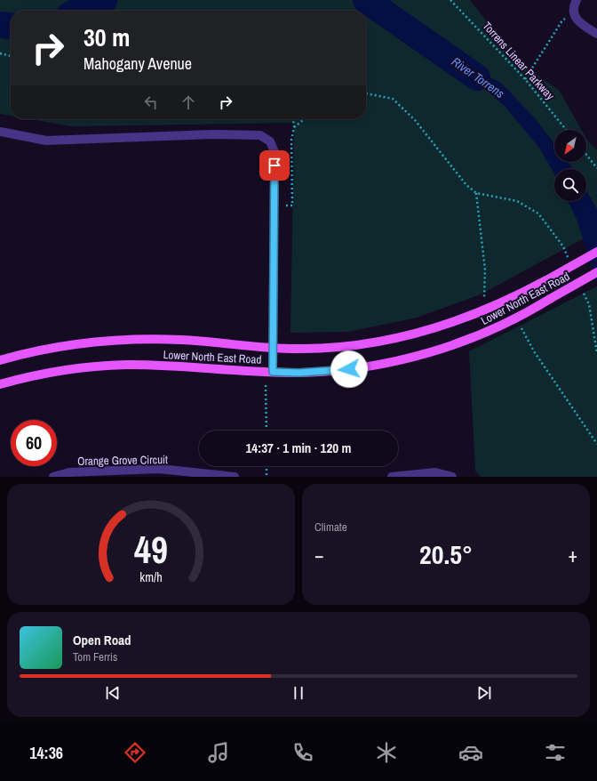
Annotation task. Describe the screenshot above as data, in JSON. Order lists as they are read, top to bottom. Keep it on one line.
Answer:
{"streets":{"main road":["Lower North East Road"],"street":["Orange Grove Circuit"],"path":["Torrens Linear Parkway"]},"water":["River Torrens"],"north":"bottom left","page":{"turn":["30 m","Mahogany Avenue"],"limit":"60","trip":"14:37 · 1 min · 120 m","tile":"Climate","heat":["−","20.5°","+"],"song":["Open Road","Tom Ferris"],"tabs":"14:36","gauge":["49","km/h"]}}
